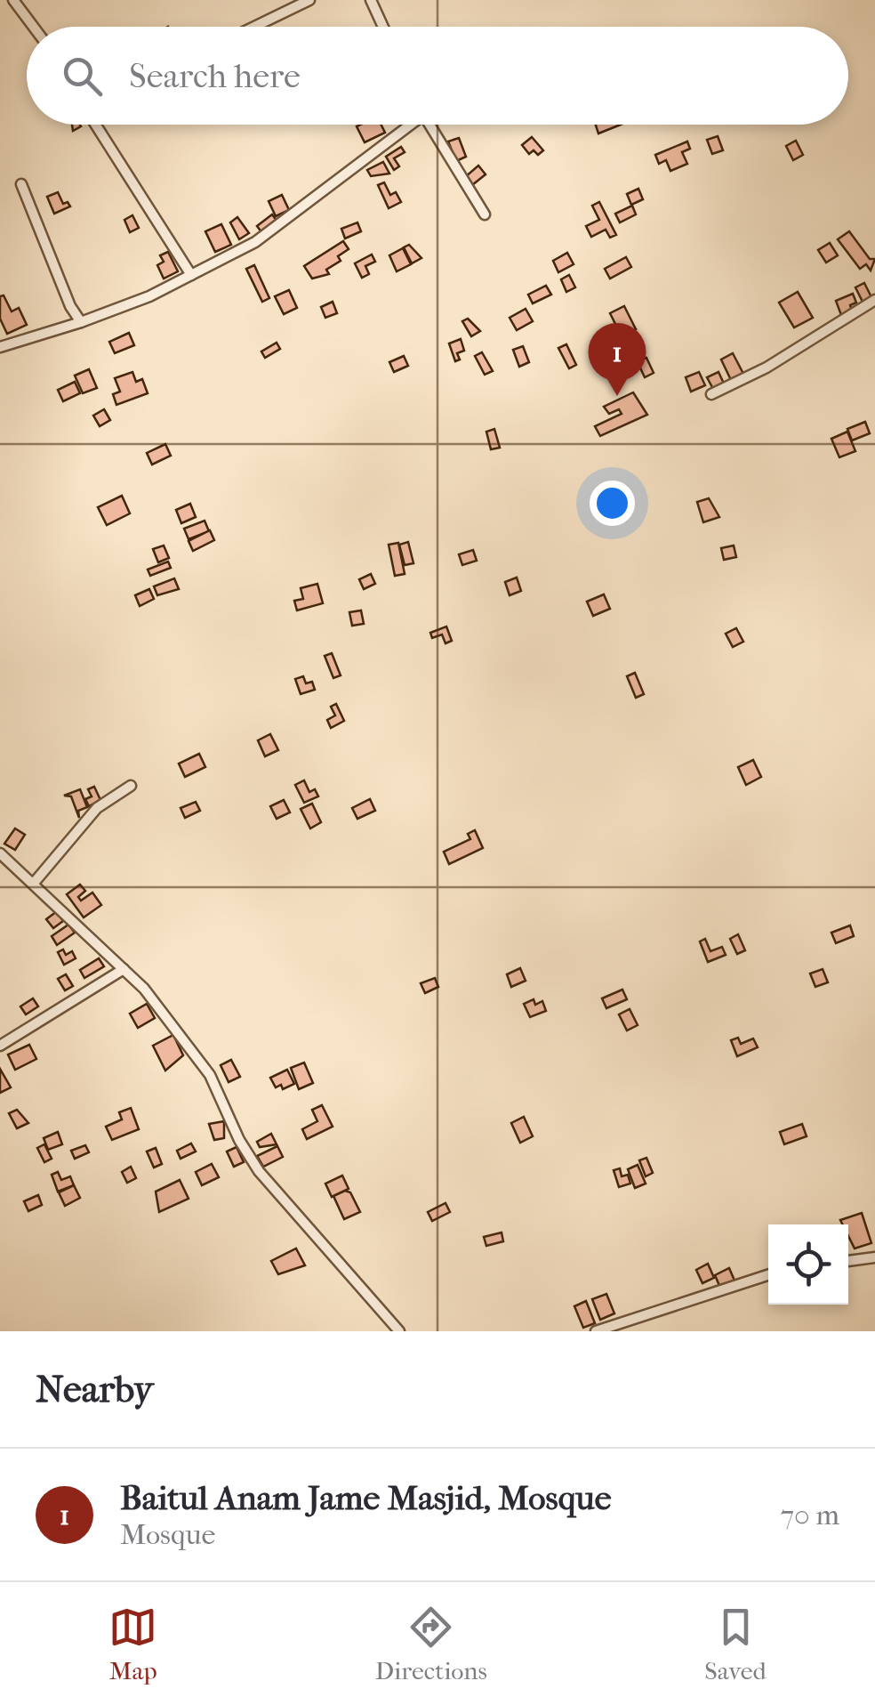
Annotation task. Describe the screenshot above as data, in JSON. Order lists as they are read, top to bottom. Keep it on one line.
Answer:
{"page":{"search":"Search here","pins":"1","heading":"Nearby","list":[{"mark":"1","name":"Baitul Anam Jame Masjid, Mosque","note":"Mosque","value":"70 m"}],"nav":["Map","Directions","Saved"]}}
